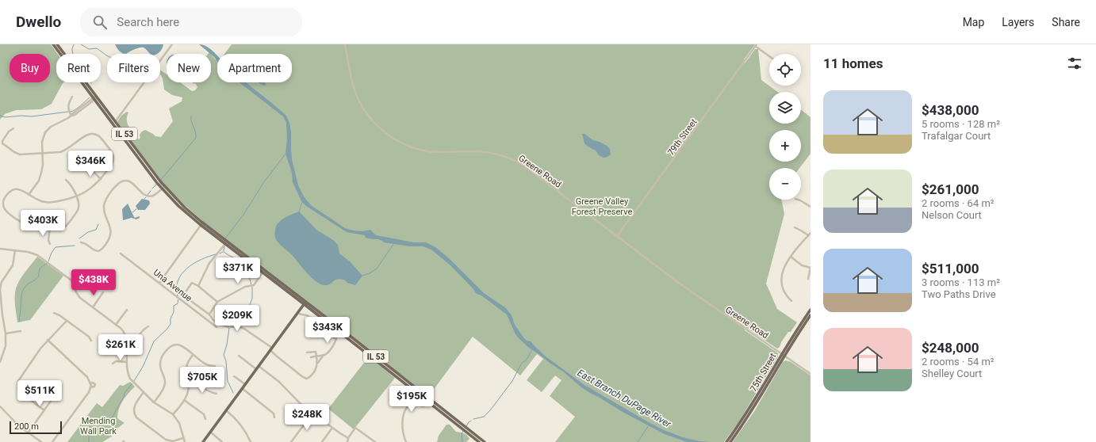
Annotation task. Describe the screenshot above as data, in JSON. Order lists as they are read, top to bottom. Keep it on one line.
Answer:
{"streets":{"main road":["IL 53","75th Street"],"street":["79th Street","Greene Road","Una Avenue"]},"crossings":[["79th Street","Greene Road"],["Greene Road","75th Street"]],"water":["East Branch DuPage River"],"parks":["Greene Valley Forest Preserve","Mending Wall Park"],"scale_bar":"200 m","page":{"header":"Dwello","search":"Search here","nav":["Map","Layers","Share"],"heading":"11 homes","map_buttons":["+","−"],"chip":["Buy","Rent","Filters","New","Apartment"],"list":[{"name":"$438,000","note":"5 rooms · 128 m² · Trafalgar Court"},{"name":"$261,000","note":"2 rooms · 64 m² · Nelson Court"},{"name":"$511,000","note":"3 rooms · 113 m² · Two Paths Drive"},{"name":"$248,000","note":"2 rooms · 54 m² · Shelley Court"}],"price":["$346K","$403K","$371K","$438K","$209K","$343K","$261K","$705K","$511K","$195K","$248K"],"scale":"200 m"}}
